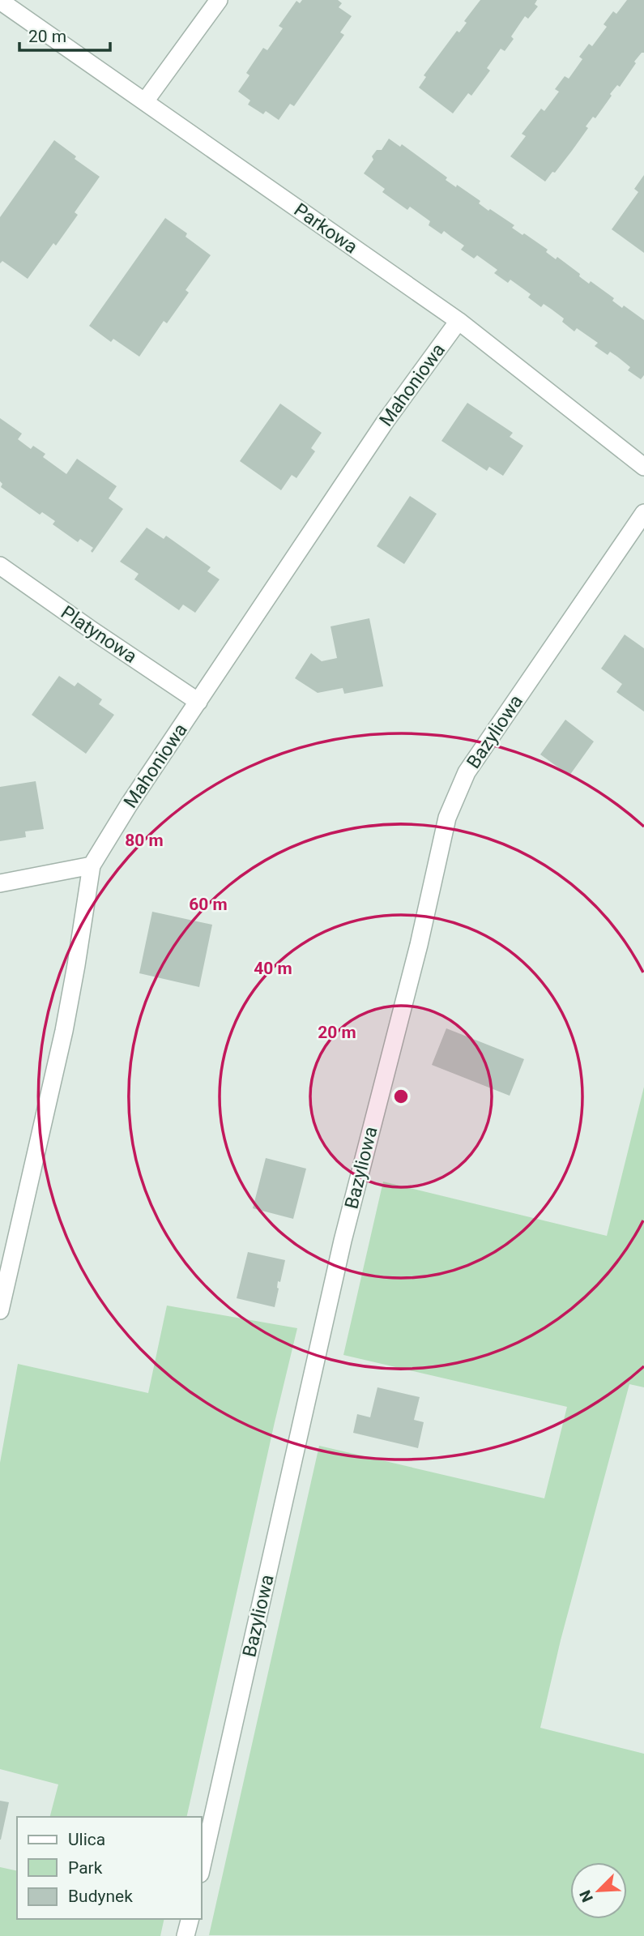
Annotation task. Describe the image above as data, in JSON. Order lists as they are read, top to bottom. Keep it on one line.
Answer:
{"streets":{"street":["Parkowa","Mahoniowa","Platynowa","Bazyliowa"]},"crossings":[["Parkowa","Mahoniowa"],["Mahoniowa","Platynowa"]],"legend":["Ulica","Park","Budynek"],"scale_bar":"20 m","north":"bottom left","rings":["80 m","60 m","40 m","20 m"]}
